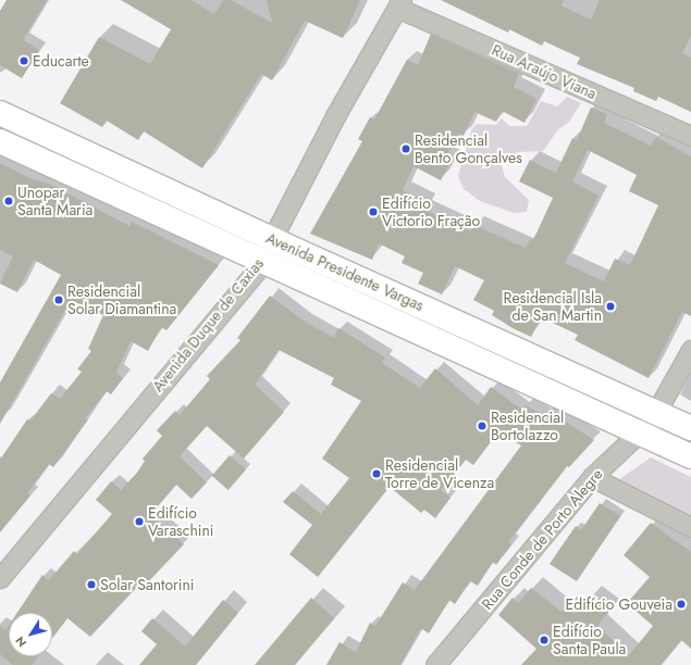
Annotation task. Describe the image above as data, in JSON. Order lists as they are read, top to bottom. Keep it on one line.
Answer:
{"streets":{"main road":["Avenida Presidente Vargas"],"street":["Rua Araújo Viana","Avenida Duque de Caxias","Rua Conde de Porto Alegre"]},"crossings":[["Rua Araújo Viana","Avenida Duque de Caxias"],["Avenida Presidente Vargas","Avenida Duque de Caxias"],["Avenida Presidente Vargas","Rua Conde de Porto Alegre"]],"places":["Educarte","Residencial Bento Gonçalves","Unopar Santa Maria","Edifício Victorio Fração","Residencial Solar Diamantina","Residencial Isla de San Martin","Residencial Bortolazzo","Residencial Torre de Vicenza","Edifício Varaschini","Solar Santorini","Edifício Gouveia","Edifício Santa Paula"],"north":"bottom left"}
